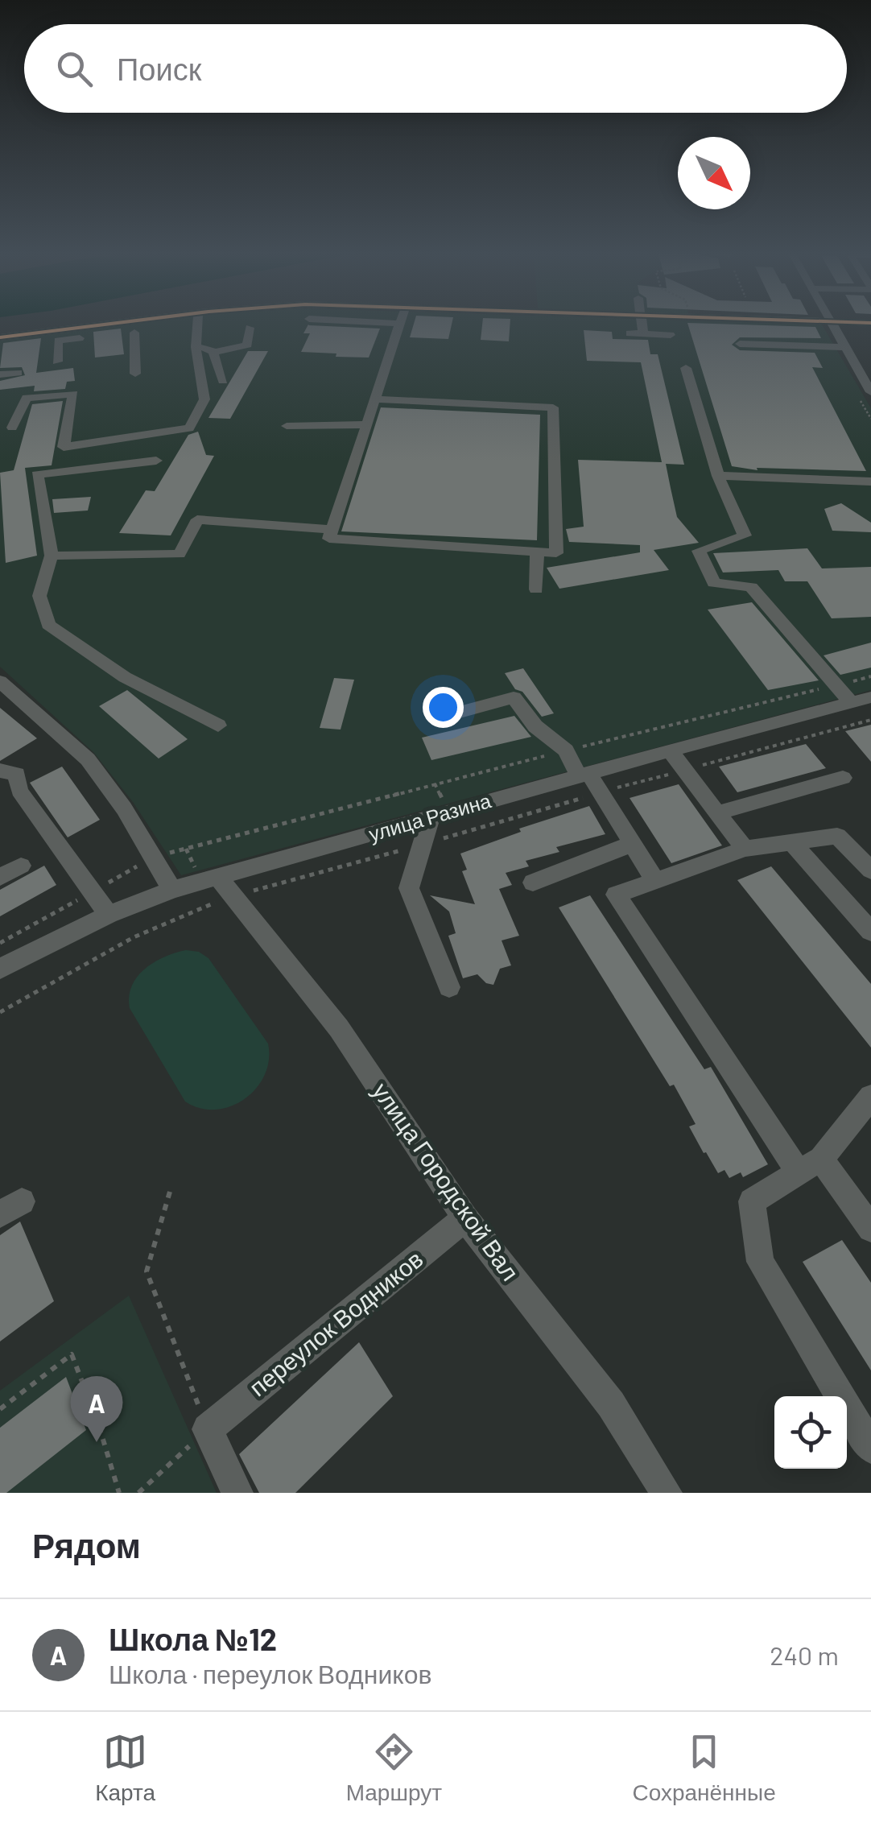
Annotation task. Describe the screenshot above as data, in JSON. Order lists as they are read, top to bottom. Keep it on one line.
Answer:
{"streets":{"street":["улица Разина","улица Городской Вал","переулок Водников"]},"crossings":[["улица Разина","улица Городской Вал"],["улица Городской Вал","переулок Водников"]],"north":"bottom right","page":{"search":"Поиск","pins":"A","heading":"Рядом","list":[{"mark":"A","name":"Школа №12","note":"Школа · переулок Водников","value":"240 m"}],"nav":["Карта","Маршрут","Сохранённые"]}}
